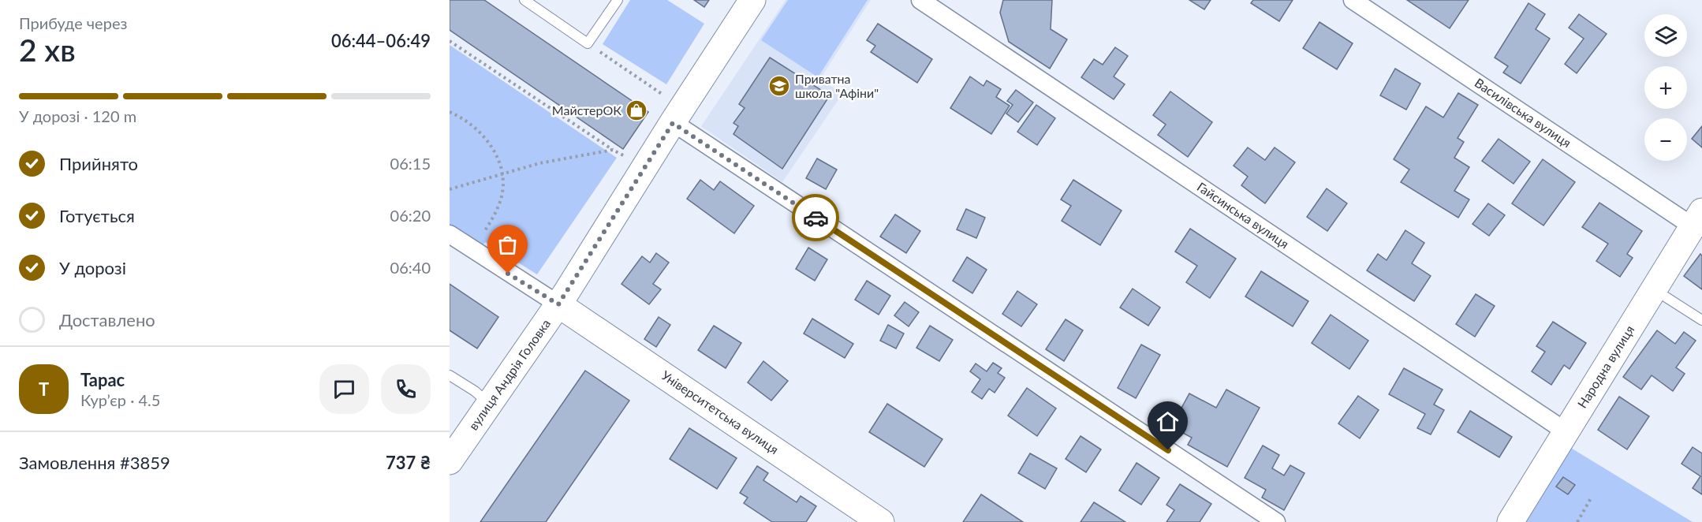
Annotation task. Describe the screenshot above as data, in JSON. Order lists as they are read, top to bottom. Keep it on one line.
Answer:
{"streets":{"street":["Василівська вулиця","Гайсинська вулиця","Народна вулиця","вулиця Андрія Головка","Університетська вулиця"]},"crossings":[["Василівська вулиця","Народна вулиця"],["Гайсинська вулиця","Народна вулиця"],["вулиця Андрія Головка","Університетська вулиця"]],"places":{"school or university":["Приватна школа \"Афіни\""],"shop":["МайстерОК"]},"page":{"heading":["2 хв","Прибуде через","06:44–06:49"],"panel":["Тарас","Кур’єр · 4.5","Замовлення #3859","737 ₴"],"map_buttons":["+","−"],"bar":"У дорозі · 120 m","list":[["Прийнято","06:15"],["Готується","06:20"],["У дорозі","06:40"],"Доставлено"],"round":"Т"}}
